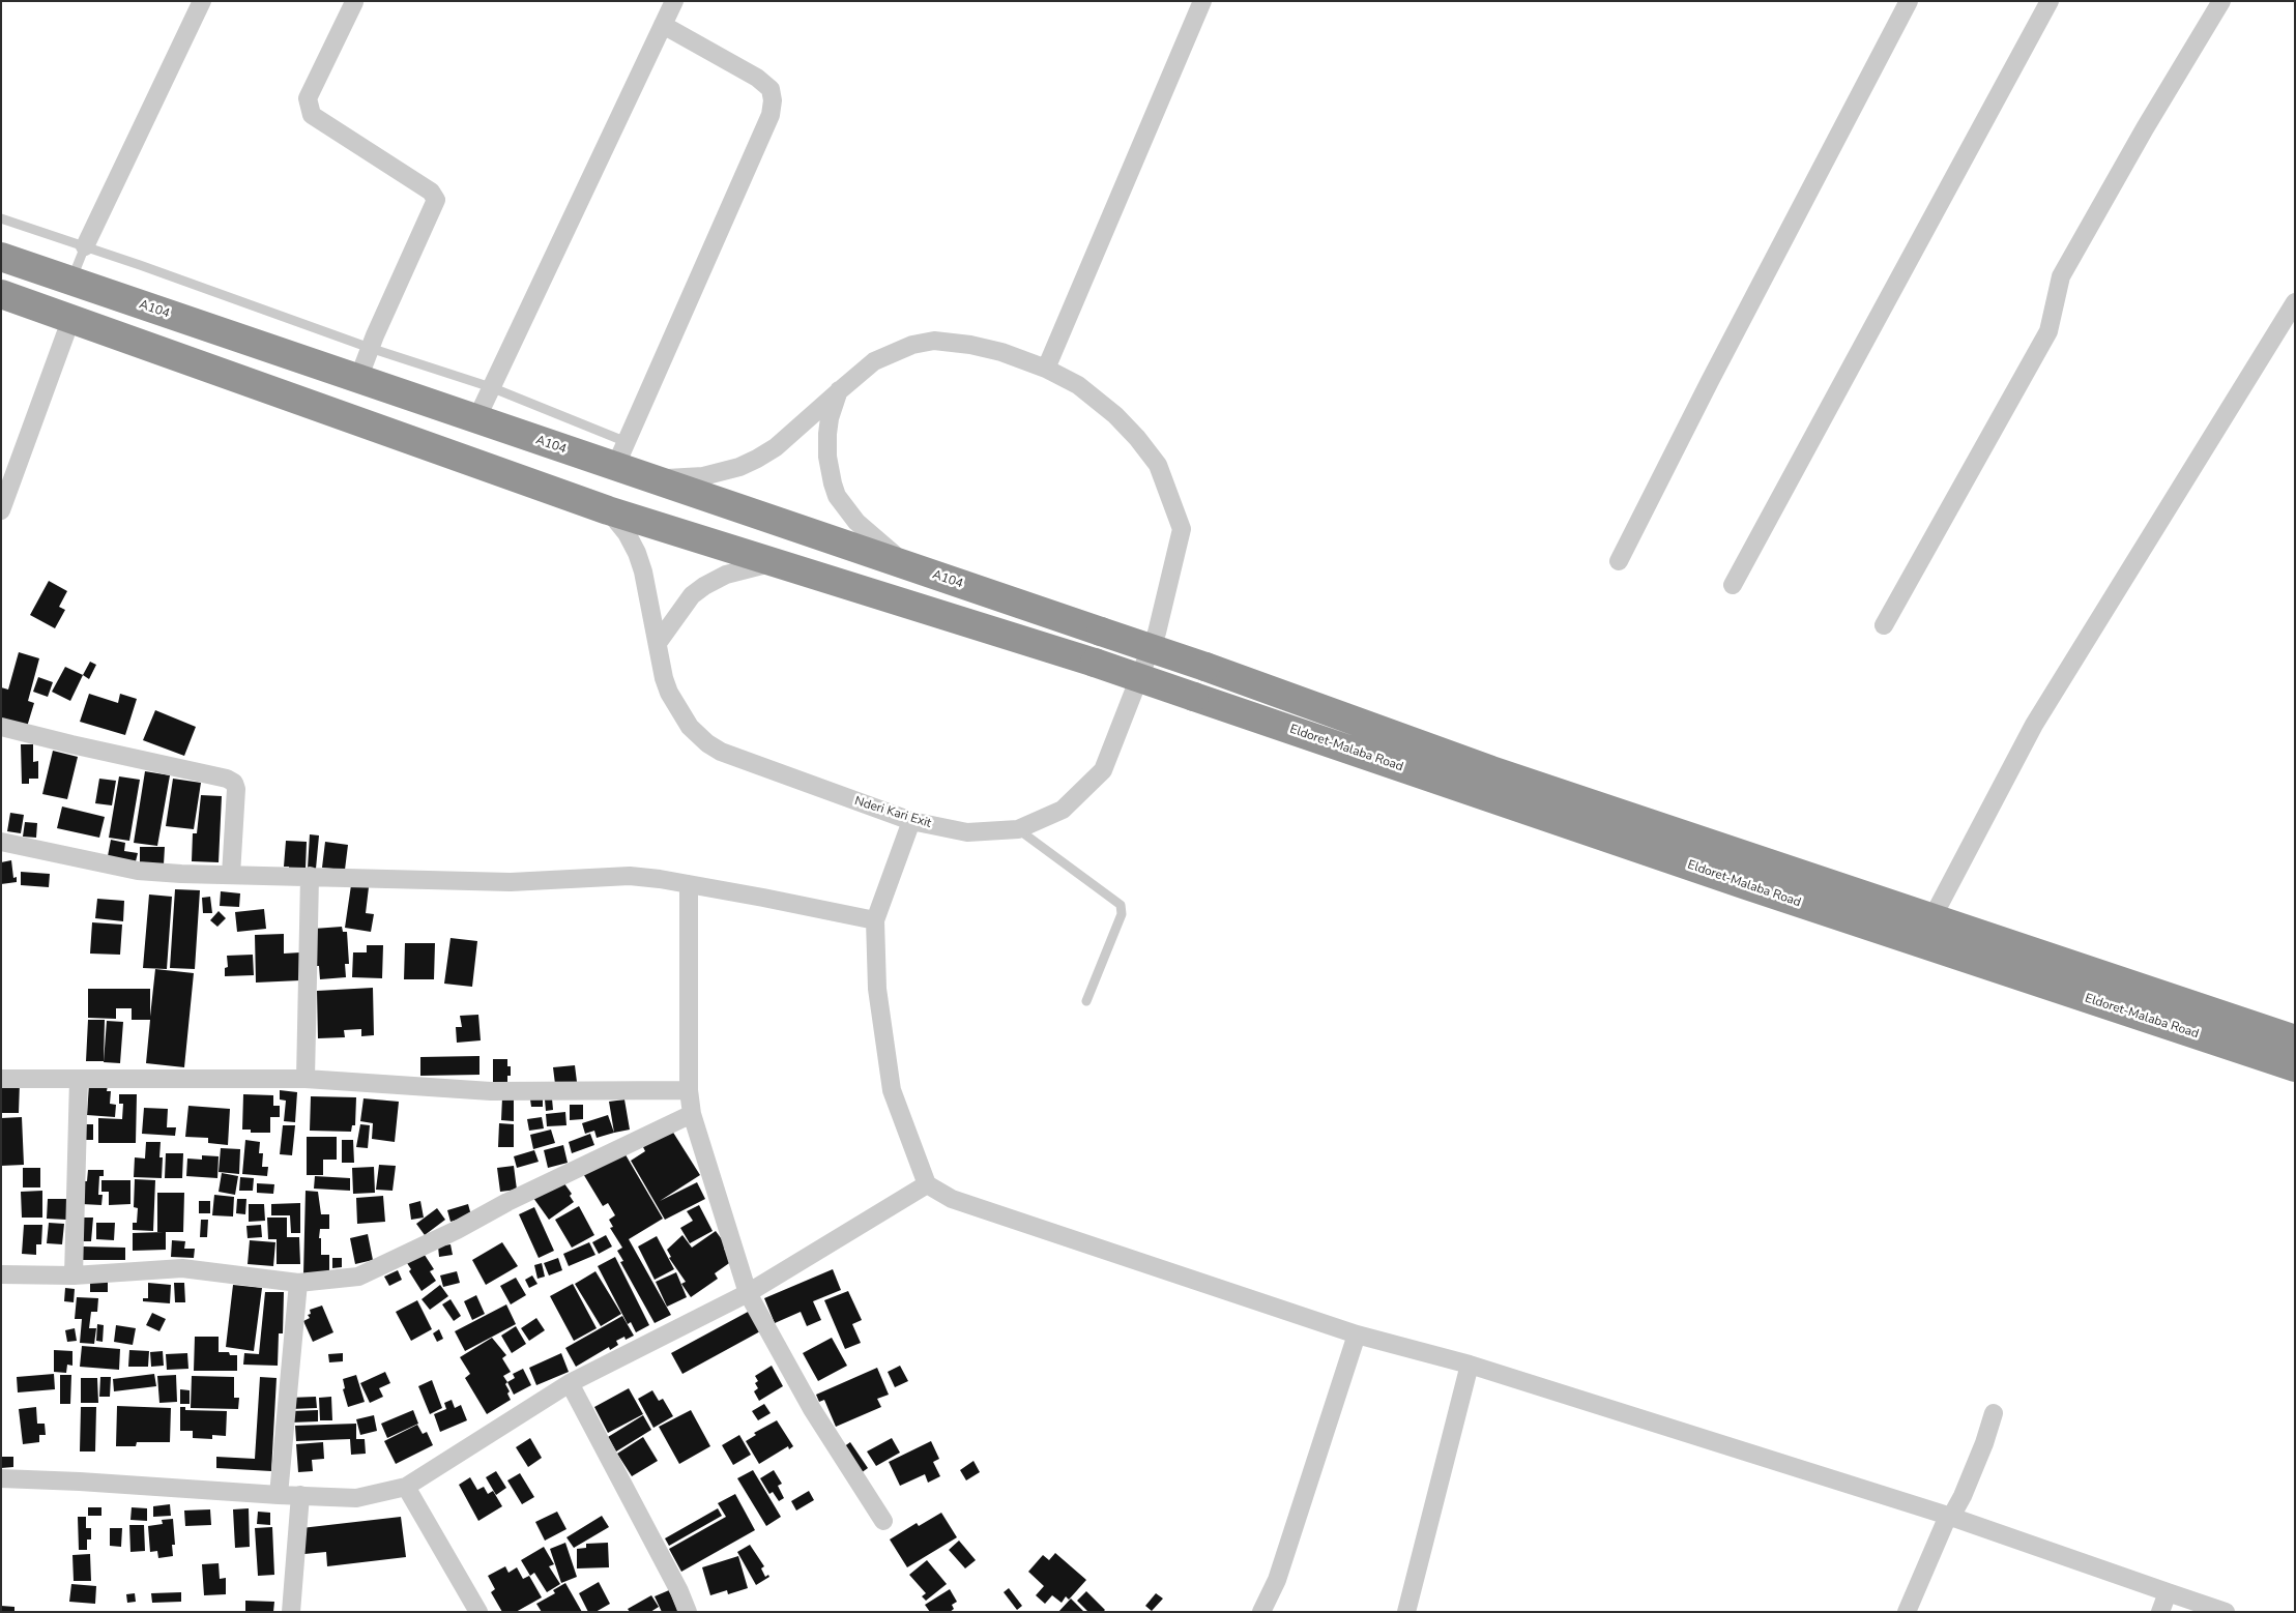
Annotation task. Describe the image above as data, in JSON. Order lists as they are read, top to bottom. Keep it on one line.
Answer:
{"streets":{"highway":["A104","Eldoret-Malaba Road"],"street":["Nderi Kari Exit"]},"crossings":[["A104","Eldoret-Malaba Road"],["Eldoret-Malaba Road","Nderi Kari Exit"]]}
